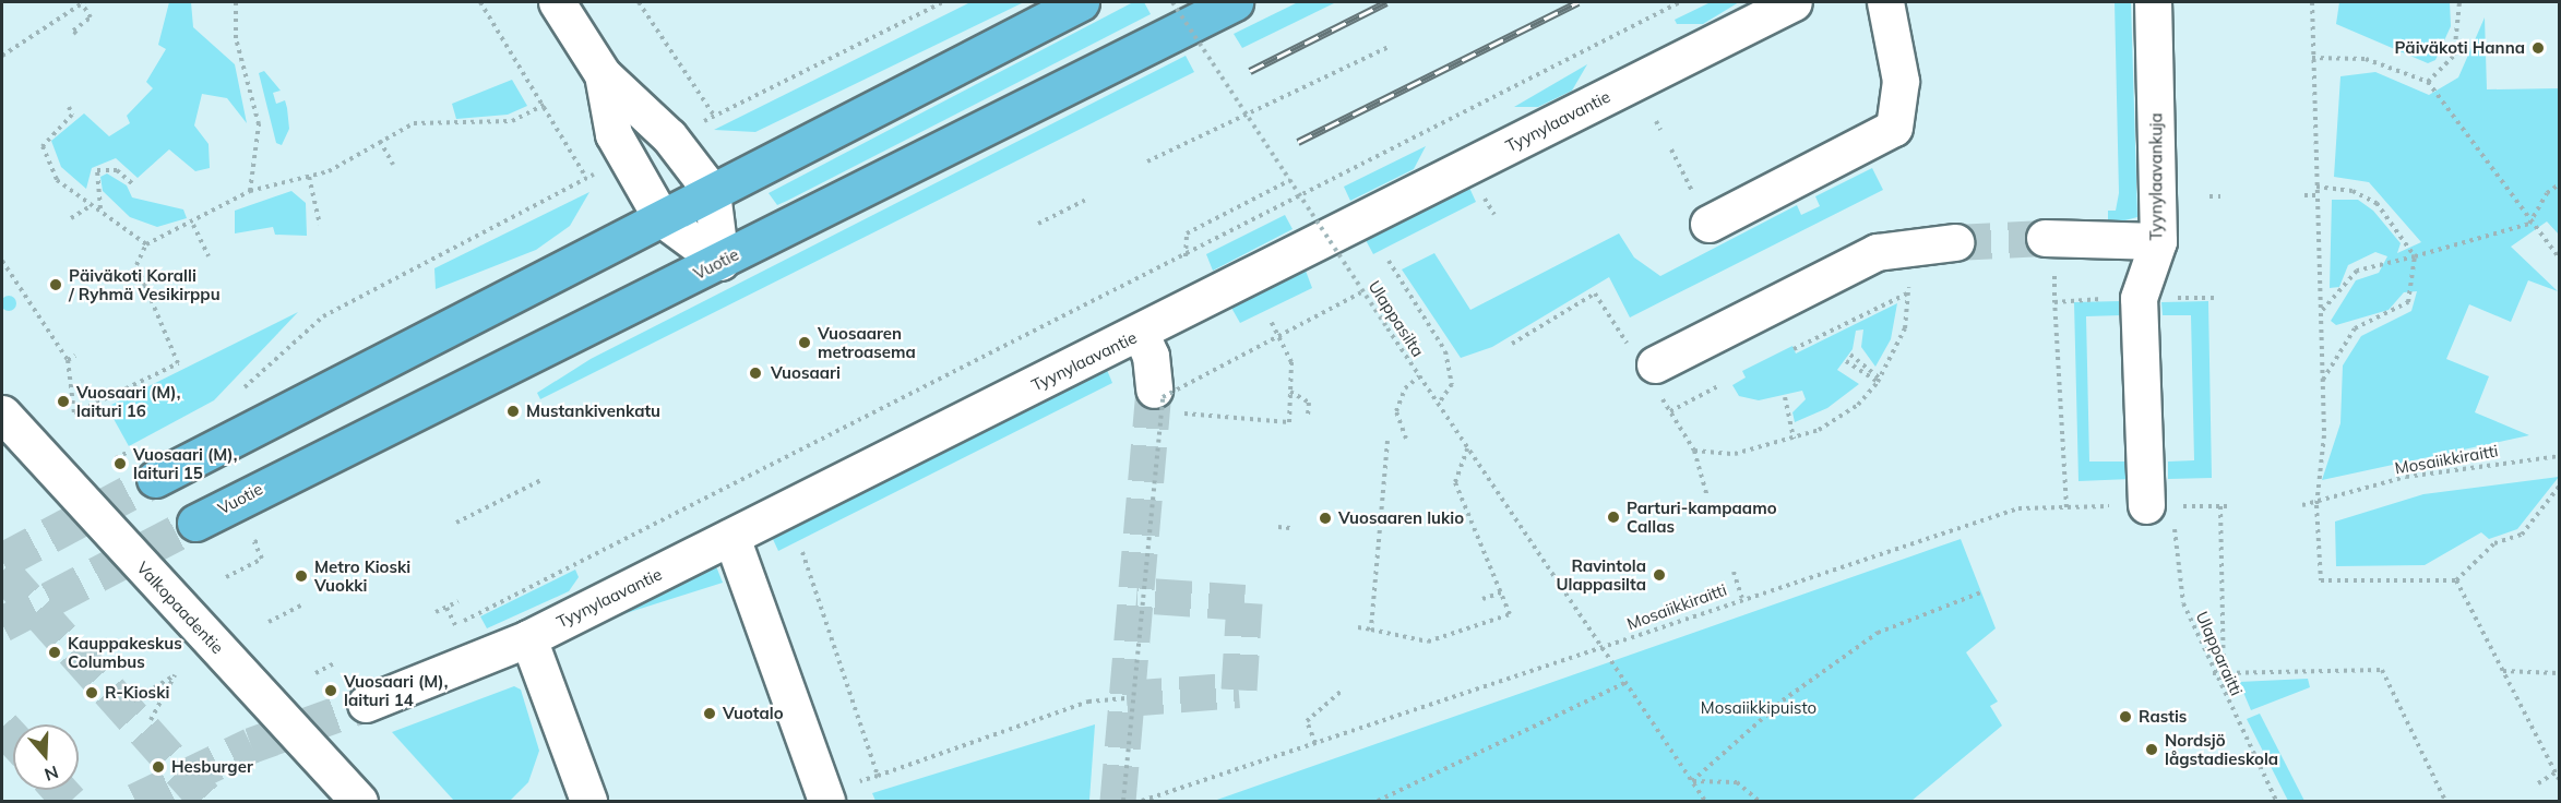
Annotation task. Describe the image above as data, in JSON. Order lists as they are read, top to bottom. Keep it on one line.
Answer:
{"streets":{"main road":["Vuotie"],"street":["Tyynylaavantie","Tyynylaavankuja","Valkopaadentie"],"path":["Ulappasilta","Mosaiikkiraitti","Ulapparaitti"]},"crossings":[["Tyynylaavankuja","Mosaiikkiraitti"],["Tyynylaavankuja","Ulapparaitti"],["Ulappasilta","Mosaiikkiraitti"],["Mosaiikkiraitti","Ulapparaitti"]],"parks":["Mosaiikkipuisto"],"places":["Päiväkoti Hanna","Päiväkoti Koralli / Ryhmä Vesikirppu","Vuosaaren metroasema","Vuosaari","Vuosaari (M), laituri 16","Mustankivenkatu","Vuosaari (M), laituri 15","Parturi-kampaamo Callas","Vuosaaren lukio","Ravintola Ulappasilta","Metro Kioski Vuokki","Kauppakeskus Columbus","Vuosaari (M), laituri 14","R-Kioski","Vuotalo","Rastis","Nordsjö lågstadieskola","Hesburger"],"north":"bottom"}
